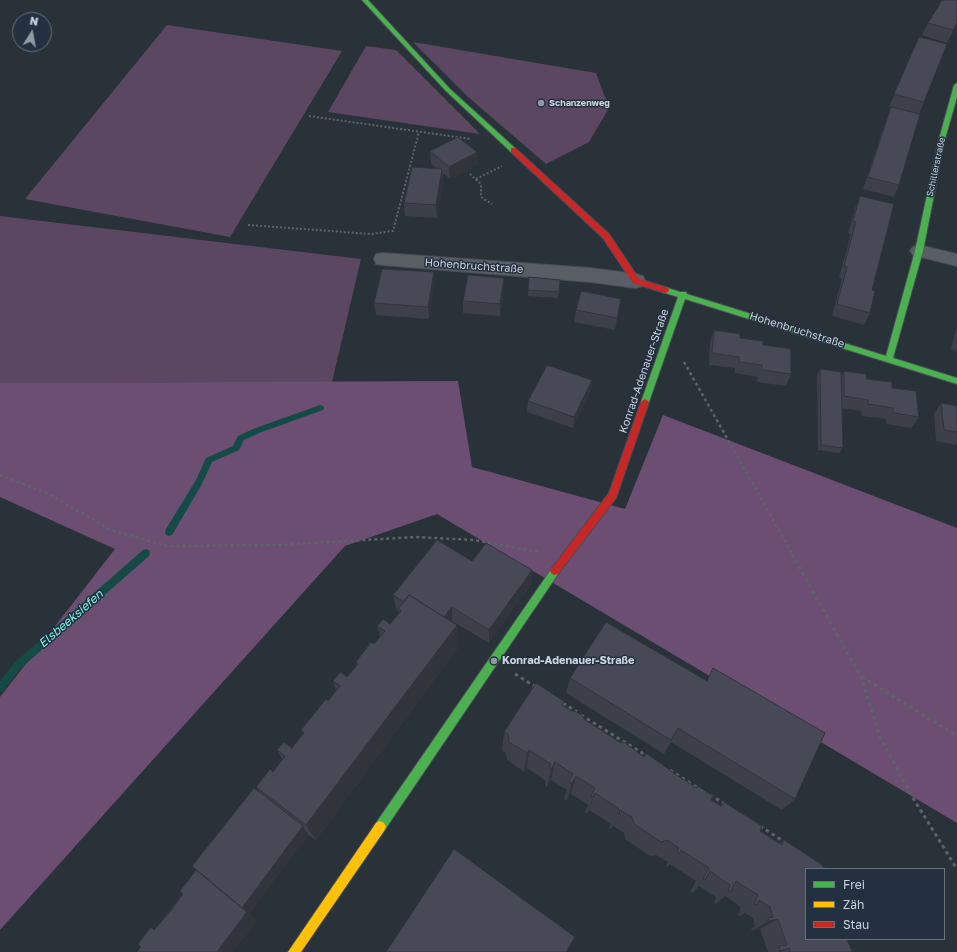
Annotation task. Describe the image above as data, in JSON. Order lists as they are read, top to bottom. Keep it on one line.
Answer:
{"streets":{"street":["Schillerstraße","Hohenbruchstraße","Konrad-Adenauer-Straße"]},"crossings":[["Schillerstraße","Hohenbruchstraße"],["Hohenbruchstraße","Konrad-Adenauer-Straße"]],"water":["Elsbeeksiefen"],"places":["Schanzenweg","Konrad-Adenauer-Straße"],"legend":["Frei","Zäh","Stau"],"north":"top"}
